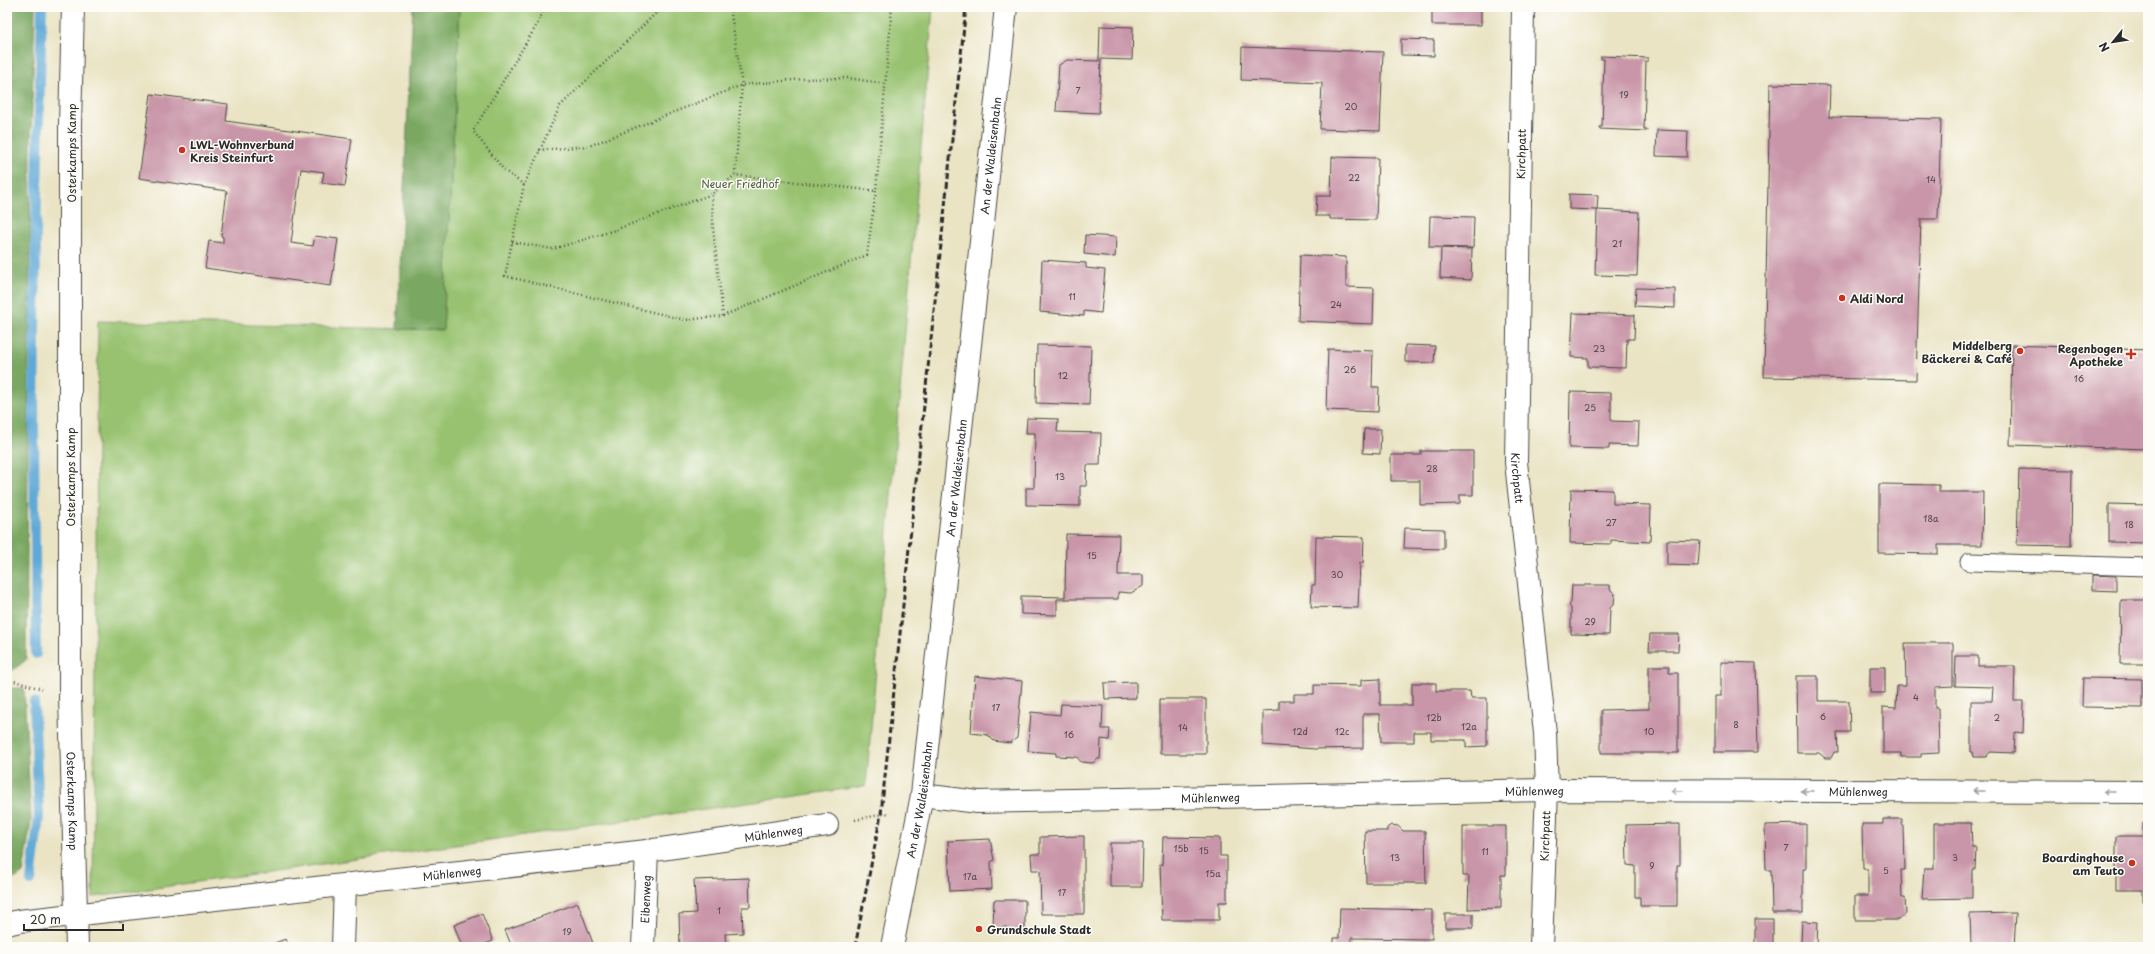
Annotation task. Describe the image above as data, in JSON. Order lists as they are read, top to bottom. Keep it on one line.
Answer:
{"streets":{"street":["Osterkamps Kamp","Kirchpatt","An der Waldeisenbahn","Mühlenweg","Eibenweg"]},"crossings":[["Osterkamps Kamp","Mühlenweg"],["Kirchpatt","Mühlenweg"],["An der Waldeisenbahn","Mühlenweg"],["Mühlenweg","Eibenweg"]],"parks":["Neuer Friedhof"],"places":{"other":["LWL-Wohnverbund Kreis Steinfurt","Aldi Nord","Middelberg Bäckerei & Café","Boardinghouse am Teuto","Grundschule Stadt"],"health":["Regenbogen Apotheke"]},"house_numbers":["7","19","20","22","14","21","11","24","23","26","12","16","25","28","13","18a","27","18","15","30","29","4","17","6","12b","2","8","12a","14","12d","12c","10","16","7","15b","15","11","13","3","9","5","15a","17a","17","1","19"],"scale_bar":"20 m","north":"bottom left"}
